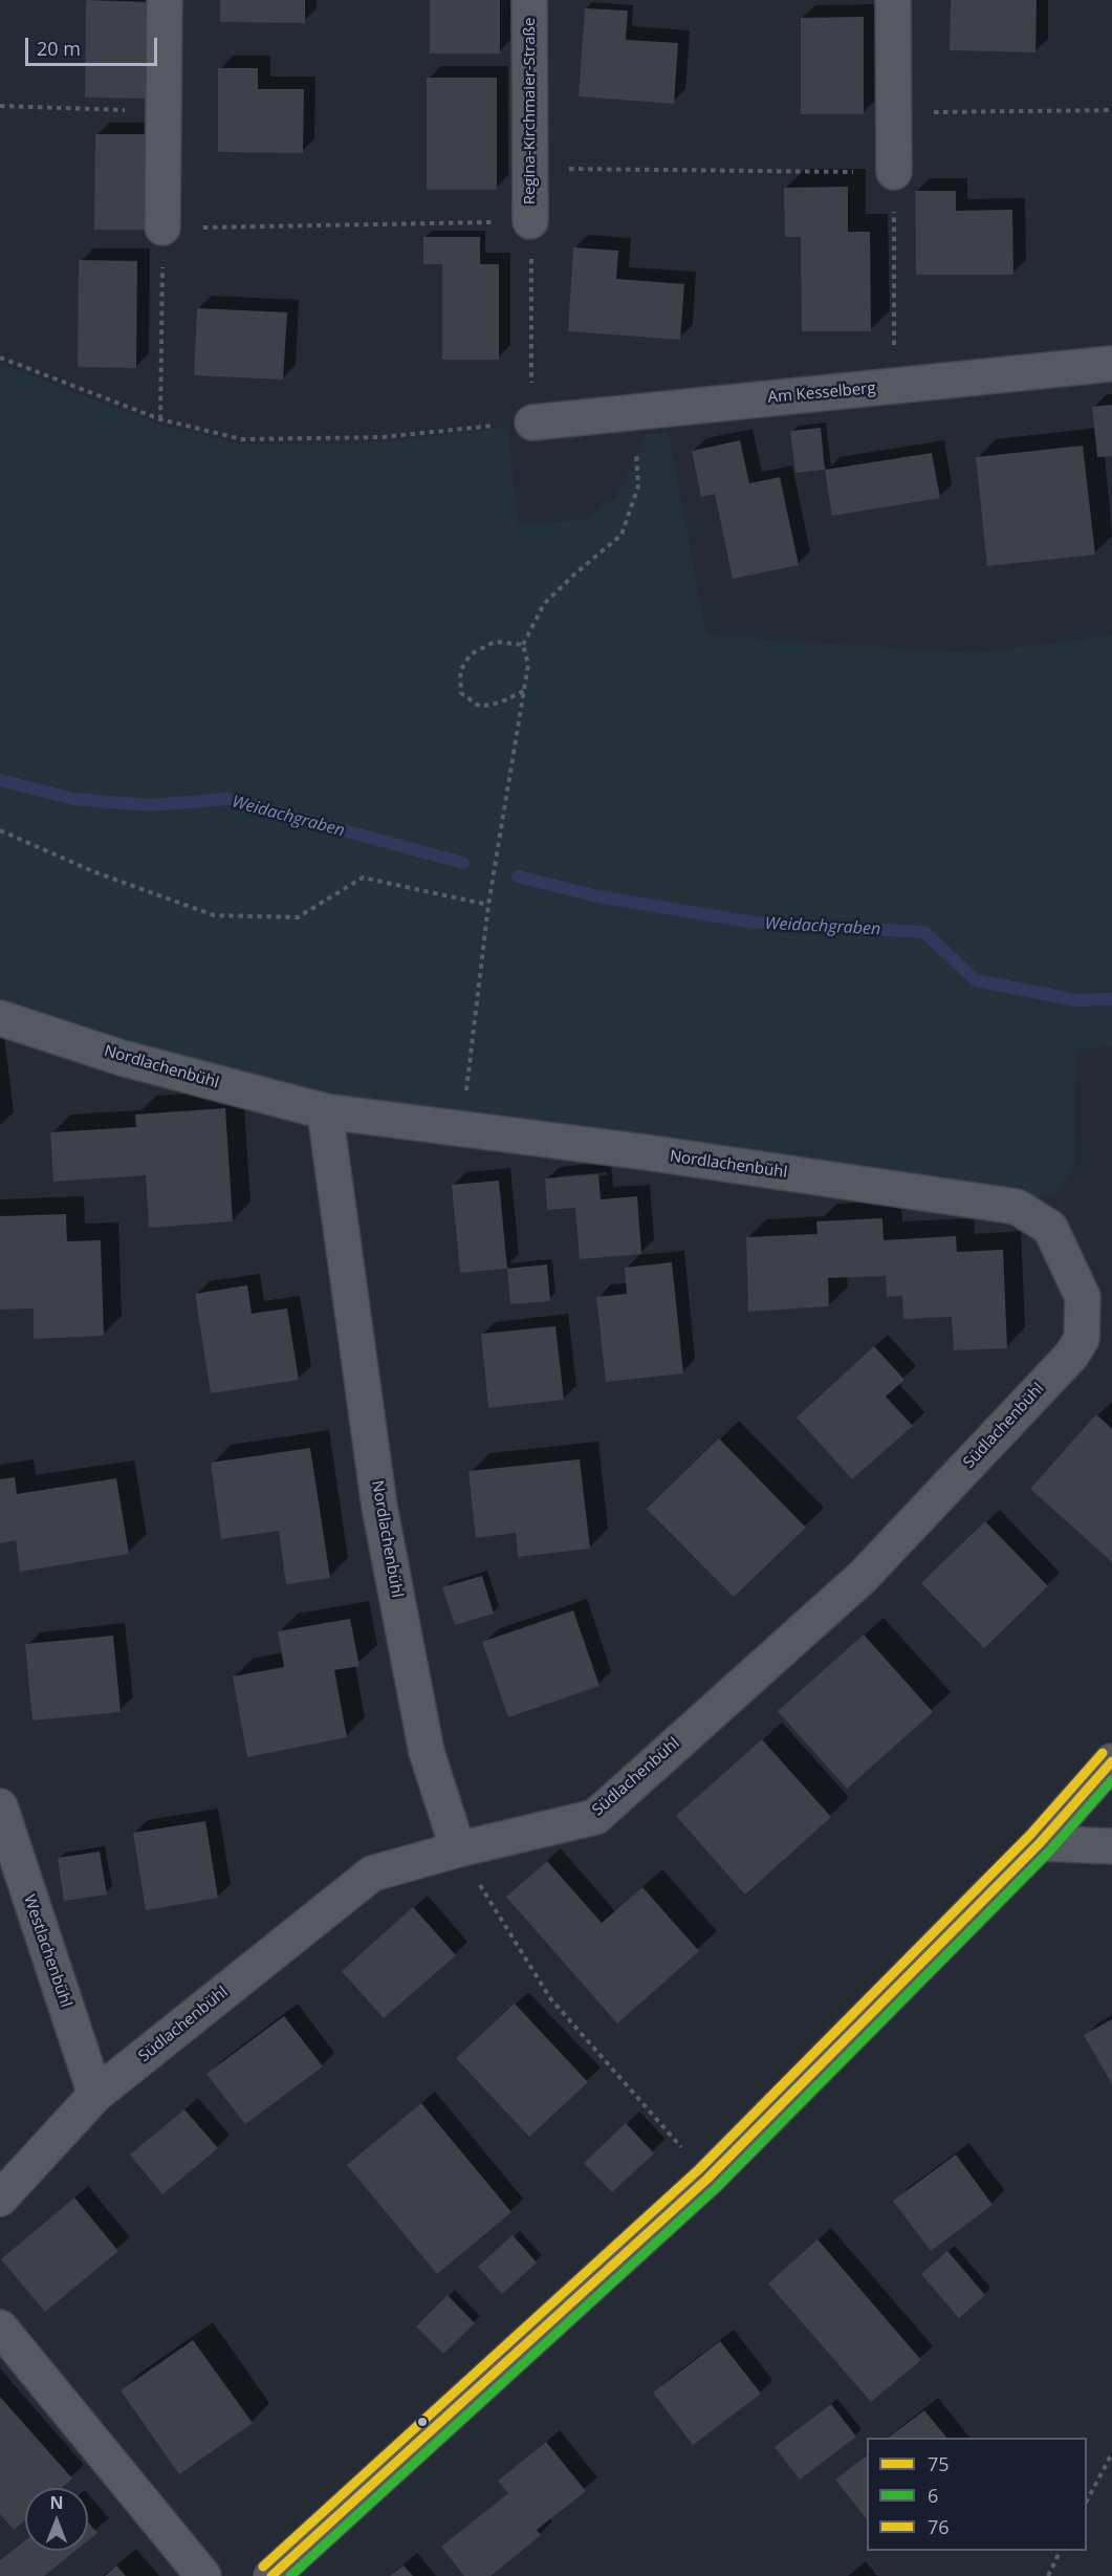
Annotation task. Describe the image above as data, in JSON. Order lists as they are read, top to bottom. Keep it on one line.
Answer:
{"streets":{"street":["Regina-Kirchmaier-Straße","Am Kesselberg","Nordlachenbühl","Südlachenbühl","Westlachenbühl"]},"crossings":[["Nordlachenbühl","Südlachenbühl"],["Südlachenbühl","Westlachenbühl"]],"water":["Weidachgraben"],"lines":["transit line 76","transit line 75","transit line 6"],"legend":["75","6","76"],"scale_bar":"20 m","north":"top"}
